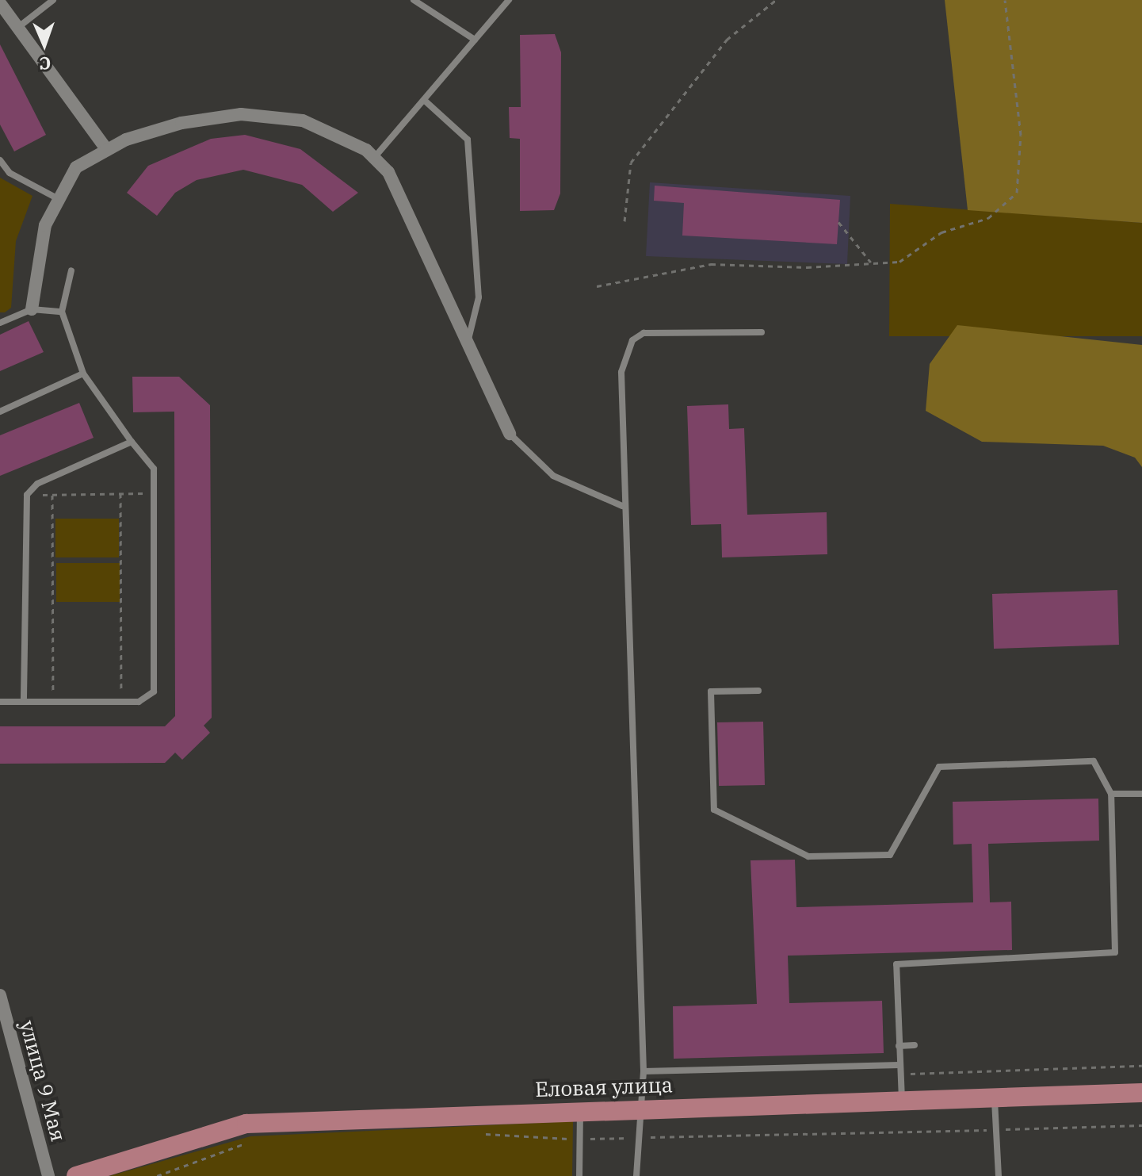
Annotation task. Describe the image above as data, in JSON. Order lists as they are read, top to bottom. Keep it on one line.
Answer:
{"streets":{"main road":["Еловая улица"],"street":["улица 9 Мая"]},"north":"bottom"}
